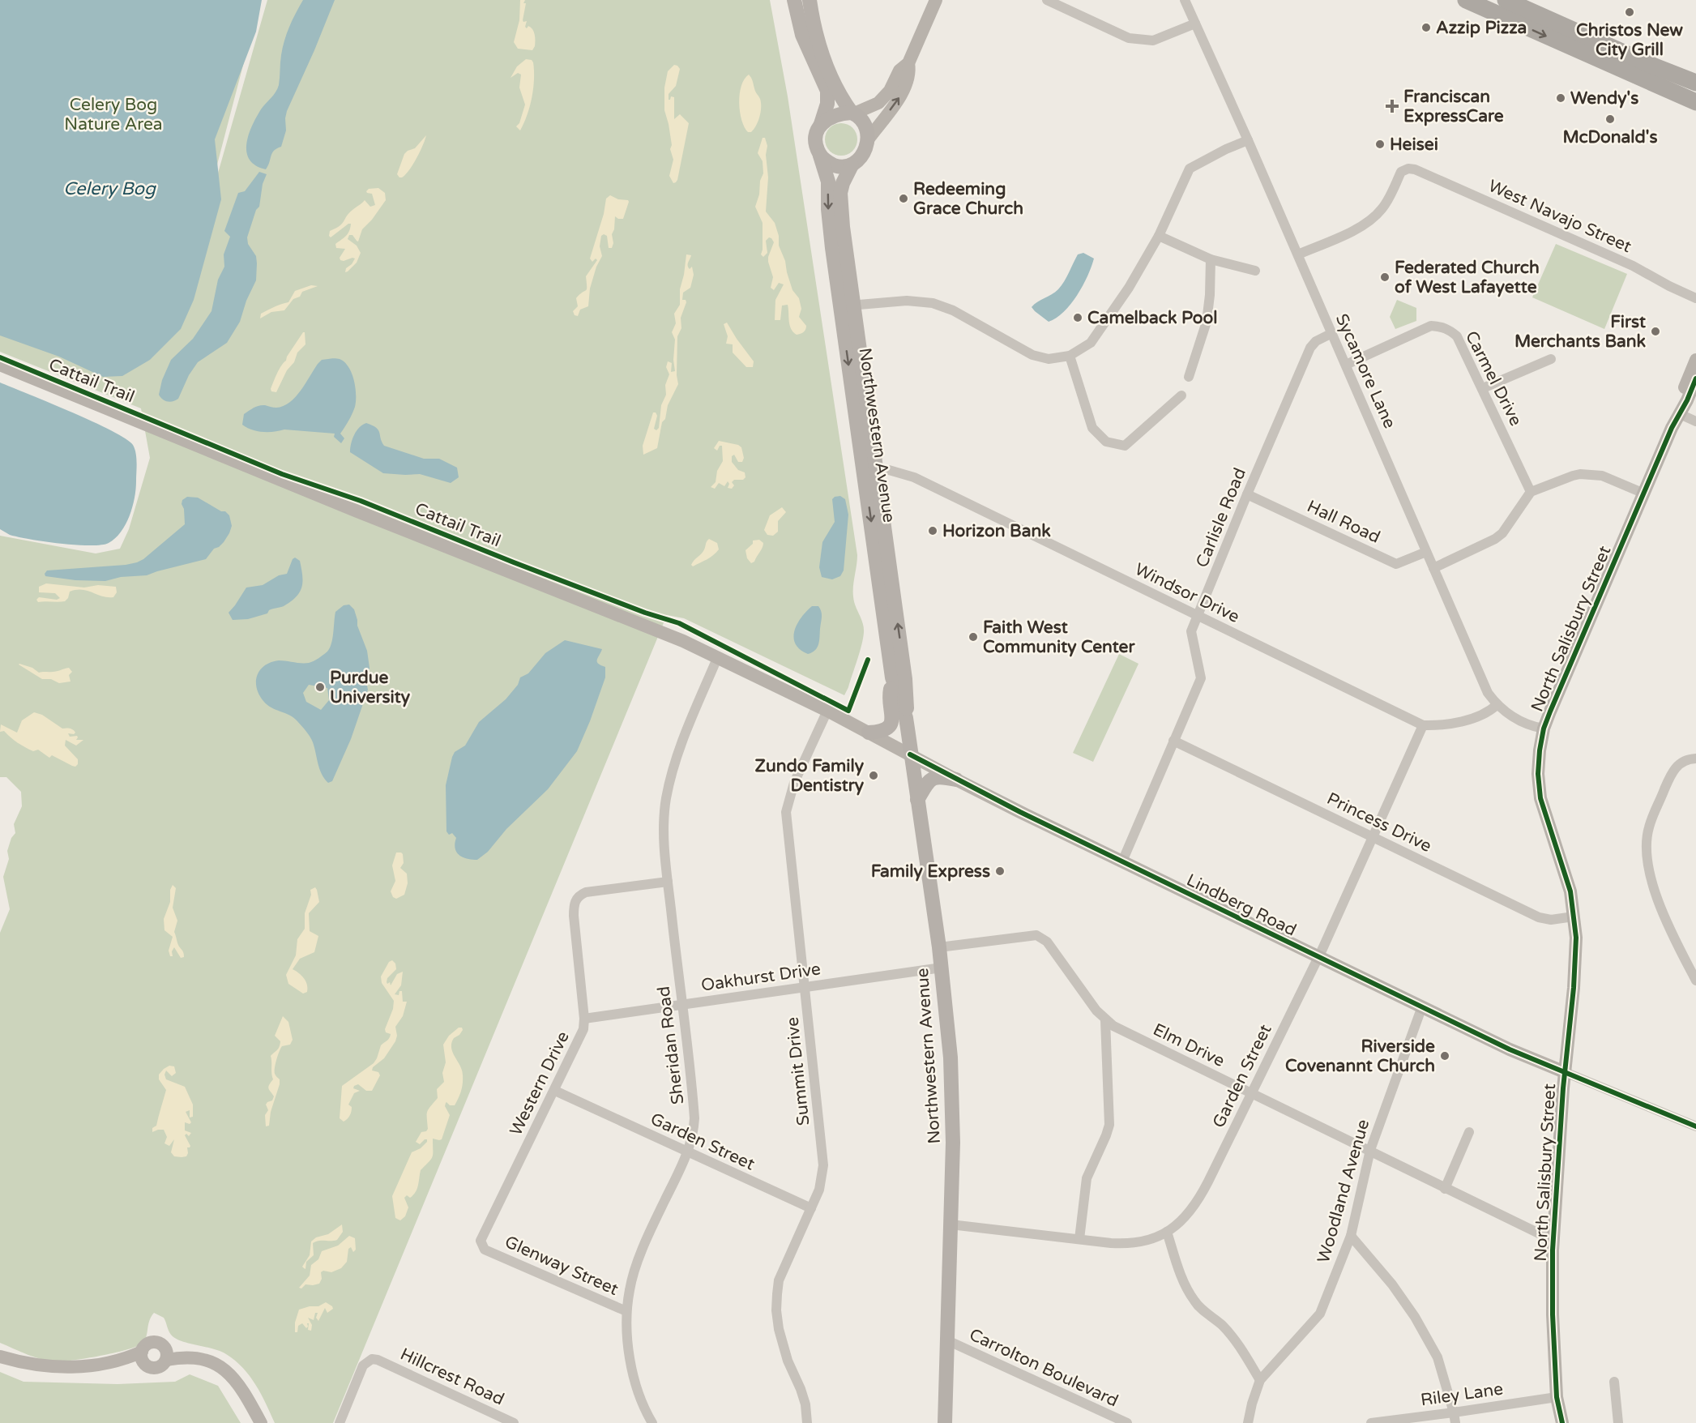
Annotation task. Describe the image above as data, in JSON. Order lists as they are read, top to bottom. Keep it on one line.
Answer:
{"streets":{"main road":["Northwestern Avenue"],"street":["West Navajo Street","Sycamore Lane","Carmel Drive","Carlisle Road","Hall Road","Windsor Drive","North Salisbury Street","Princess Drive","Lindberg Road","Oakhurst Drive","Sheridan Road","Elm Drive","Summit Drive","Garden Street","Western Drive","Woodland Avenue","Glenway Street","Carrolton Boulevard","Hillcrest Road","Riley Lane"],"cycle path":["Cattail Trail"]},"crossings":[["West Navajo Street","Sycamore Lane"],["Sycamore Lane","Carmel Drive"],["Sycamore Lane","Carlisle Road"],["Sycamore Lane","Hall Road"],["Sycamore Lane","North Salisbury Street"],["Northwestern Avenue","Windsor Drive"],["Northwestern Avenue","Lindberg Road"],["Northwestern Avenue","Oakhurst Drive"],["Northwestern Avenue","Elm Drive"],["Northwestern Avenue","Garden Street"],["Northwestern Avenue","Carrolton Boulevard"],["Carlisle Road","Hall Road"],["Carlisle Road","Windsor Drive"],["Carlisle Road","Princess Drive"],["Carlisle Road","Lindberg Road"],["Windsor Drive","Garden Street"],["North Salisbury Street","Princess Drive"],["North Salisbury Street","Lindberg Road"],["North Salisbury Street","Elm Drive"],["North Salisbury Street","Riley Lane"],["Princess Drive","Garden Street"],["Lindberg Road","Sheridan Road"],["Lindberg Road","Summit Drive"],["Lindberg Road","Garden Street"],["Lindberg Road","Woodland Avenue"],["Oakhurst Drive","Sheridan Road"],["Oakhurst Drive","Summit Drive"],["Oakhurst Drive","Western Drive"],["Sheridan Road","Garden Street"],["Sheridan Road","Western Drive"],["Sheridan Road","Glenway Street"],["Elm Drive","Garden Street"],["Elm Drive","Woodland Avenue"],["Summit Drive","Garden Street"],["Garden Street","Western Drive"],["Western Drive","Glenway Street"]],"water":["Celery Bog"],"parks":["Celery Bog Nature Area"],"places":{"other":["Christos New City Grill","Azzip Pizza","Wendy's","McDonald's","Heisei","Redeeming Grace Church","Federated Church of West Lafayette","Camelback Pool","First Merchants Bank","Horizon Bank","Faith West Community Center","Purdue University","Zundo Family Dentistry","Family Express","Riverside Covenannt Church"],"health":["Franciscan ExpressCare"]}}
